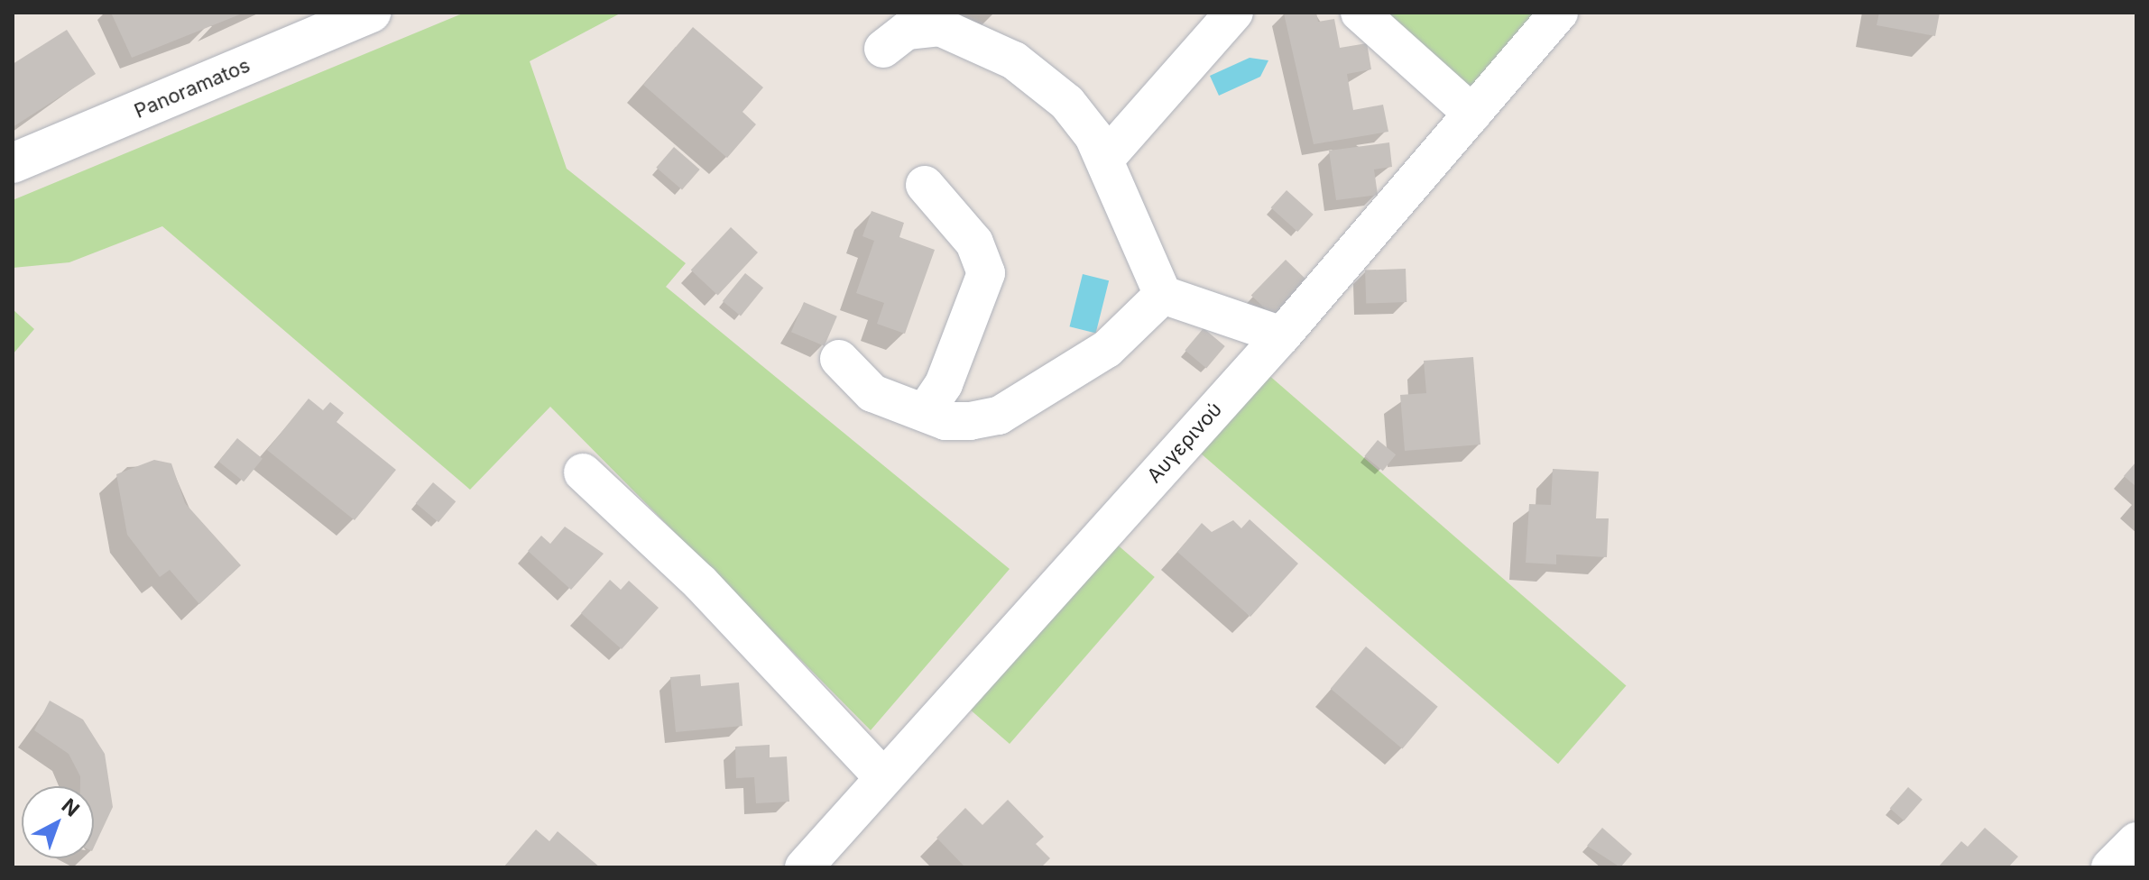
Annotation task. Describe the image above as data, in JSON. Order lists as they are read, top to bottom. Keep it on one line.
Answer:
{"streets":{"main road":["Panoramatos"],"street":["Αυγερινού"]},"north":"top right"}
